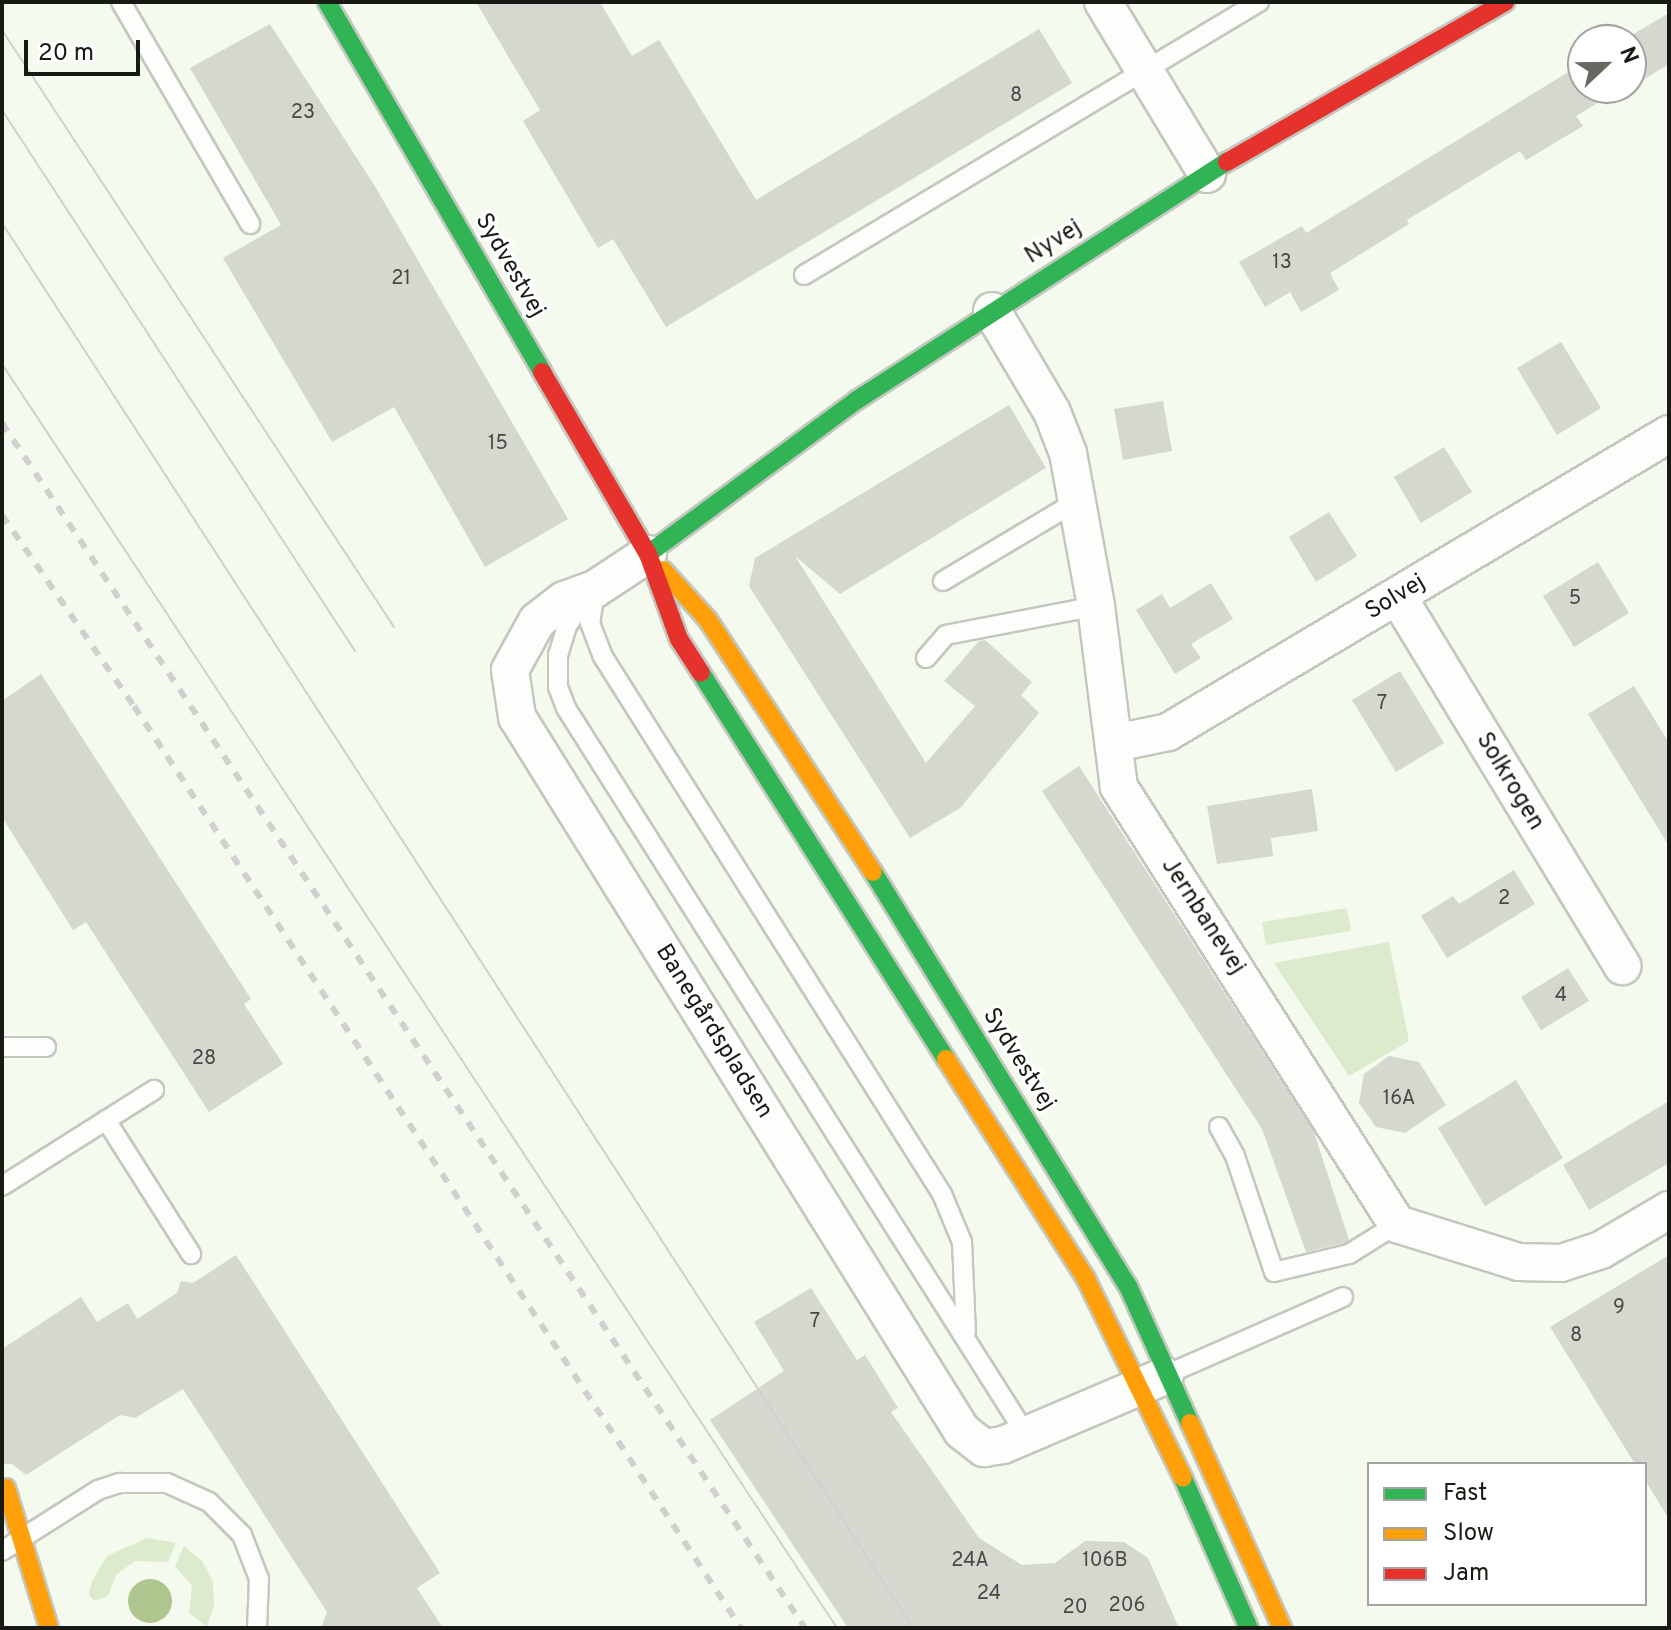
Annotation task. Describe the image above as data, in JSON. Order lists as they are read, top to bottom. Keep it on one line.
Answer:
{"streets":{"street":["Nyvej","Sydvestvej","Solvej","Solkrogen","Jernbanevej","Banegårdspladsen"]},"crossings":[["Nyvej","Sydvestvej"],["Nyvej","Jernbanevej"],["Nyvej","Banegårdspladsen"],["Sydvestvej","Banegårdspladsen"],["Solvej","Solkrogen"],["Solvej","Jernbanevej"]],"house_numbers":["8","23","13","21","15","5","7","2","4","28","16A","9","7","8","24A","106B","24","206","20"],"legend":["Fast","Slow","Jam"],"scale_bar":"20 m","north":"right"}
